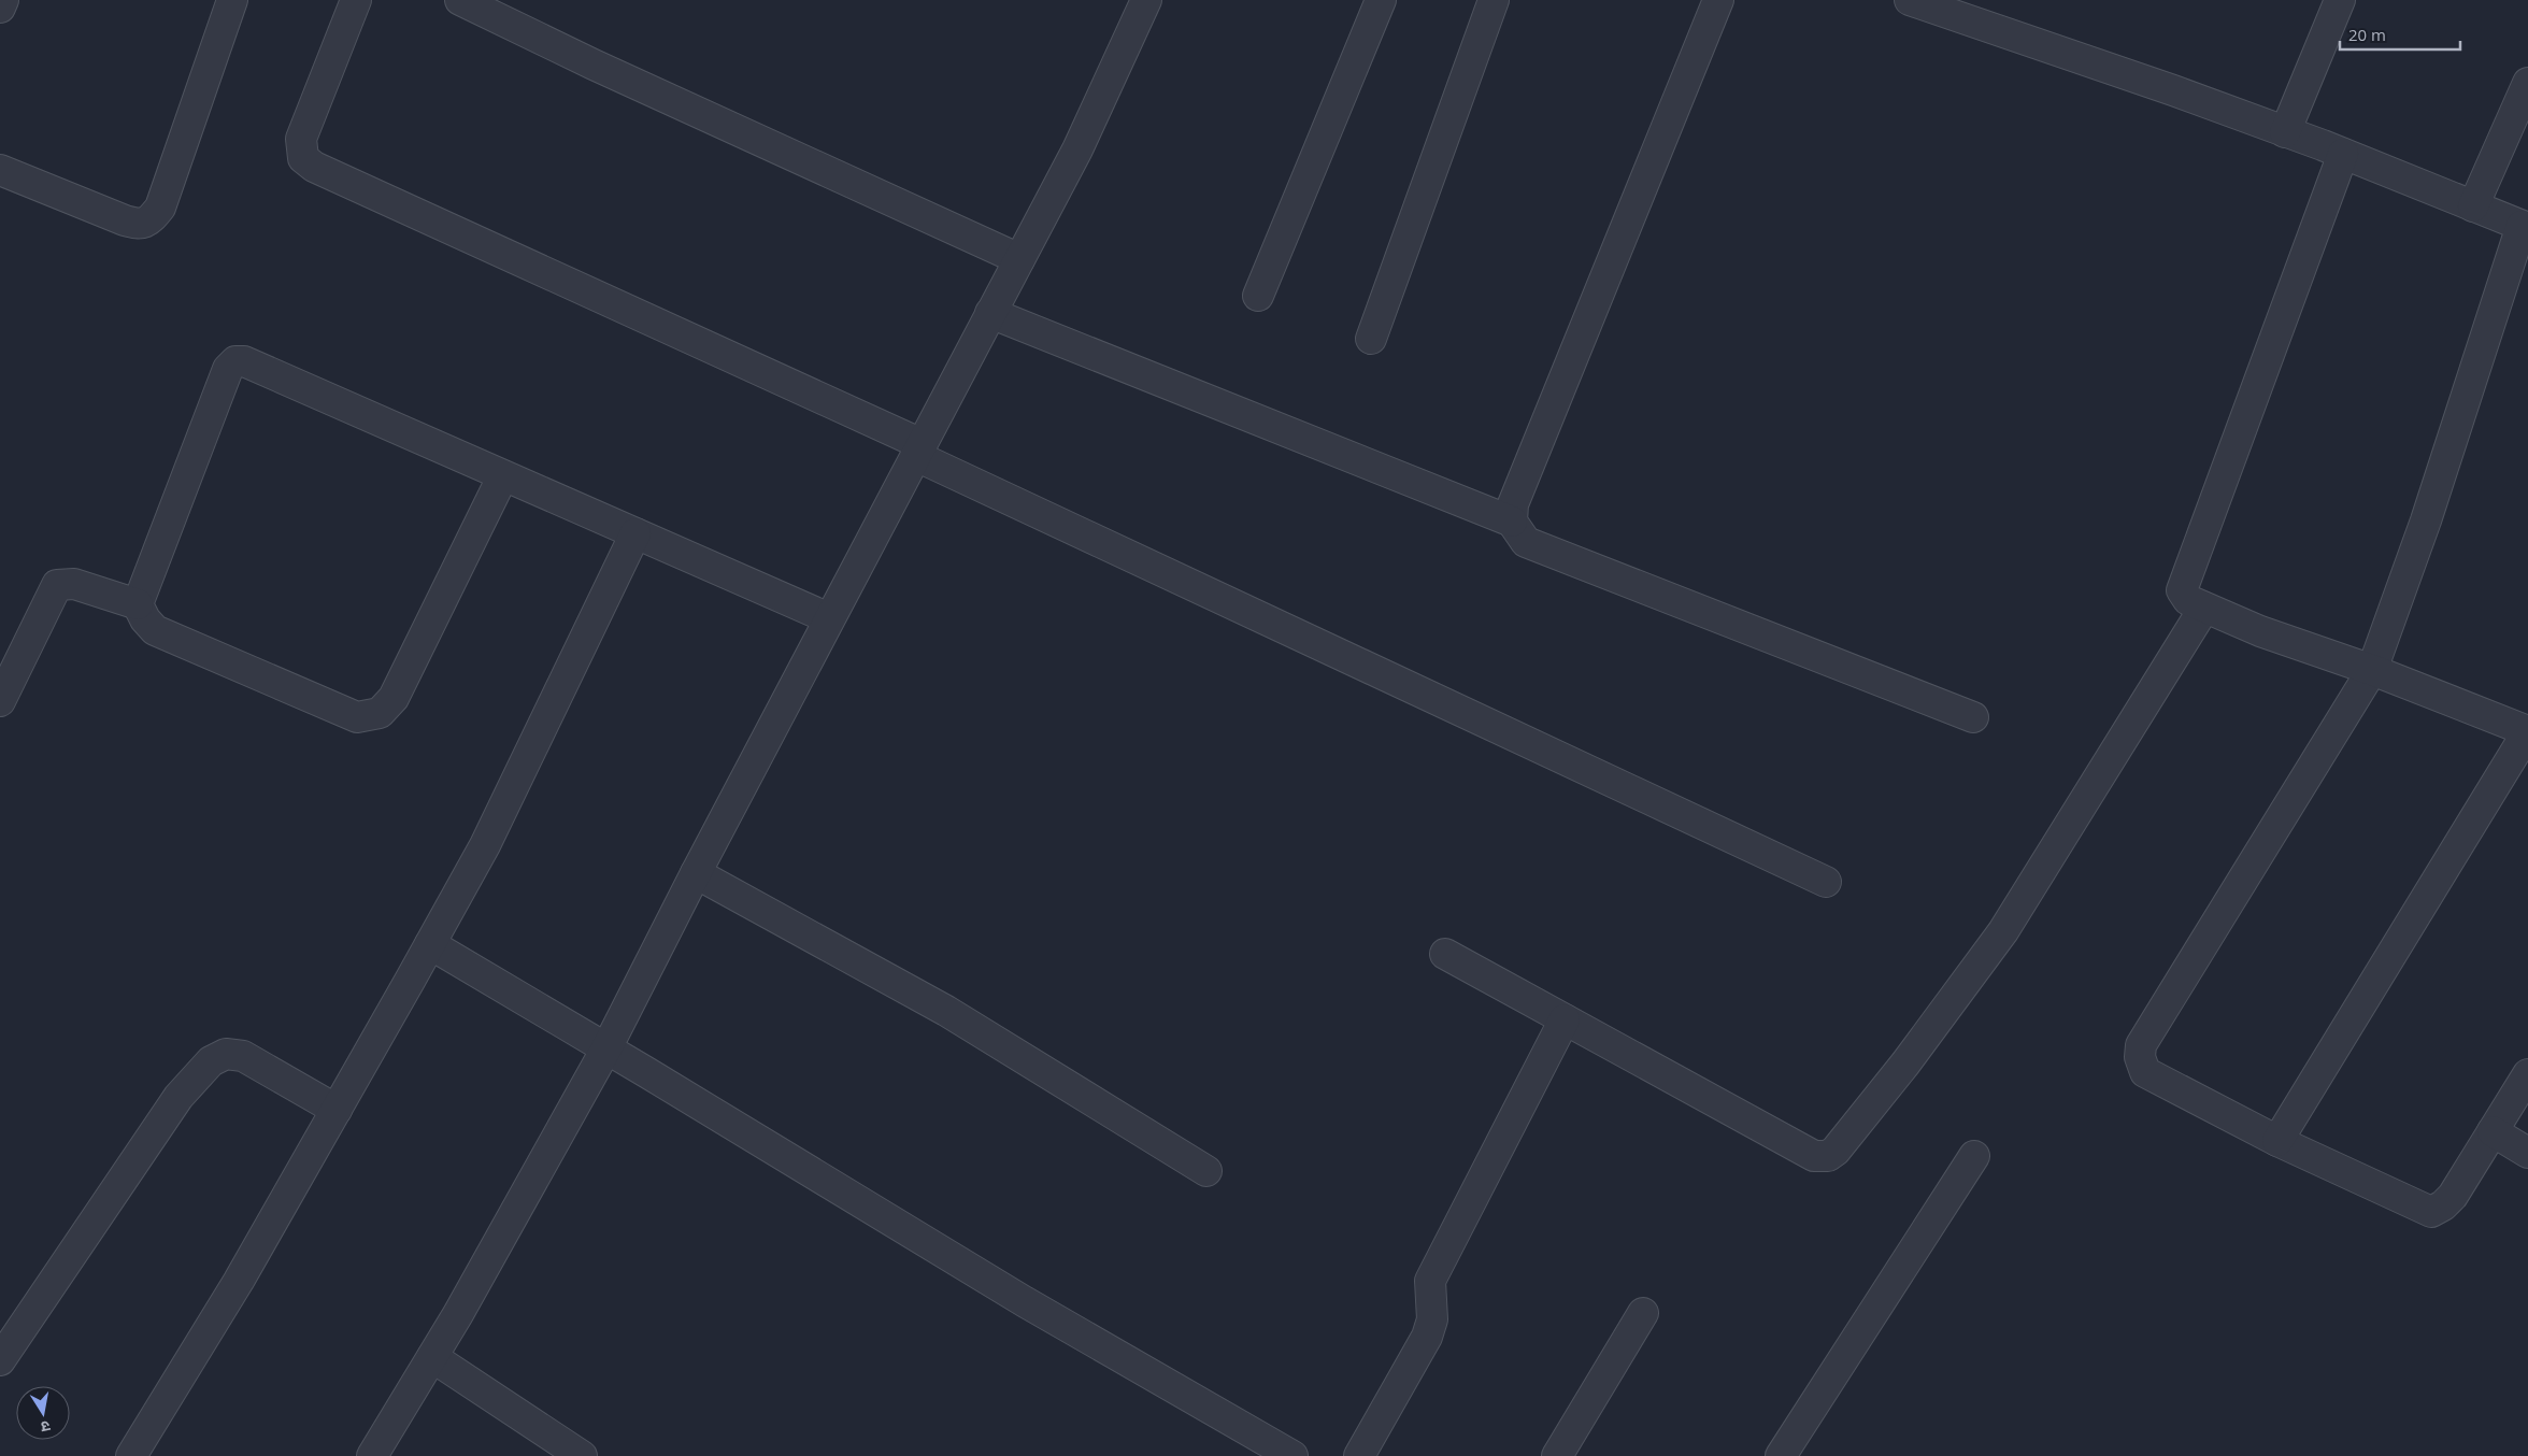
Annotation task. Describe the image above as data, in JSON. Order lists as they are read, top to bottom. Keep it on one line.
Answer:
{"scale_bar":"20 m","north":"bottom"}
